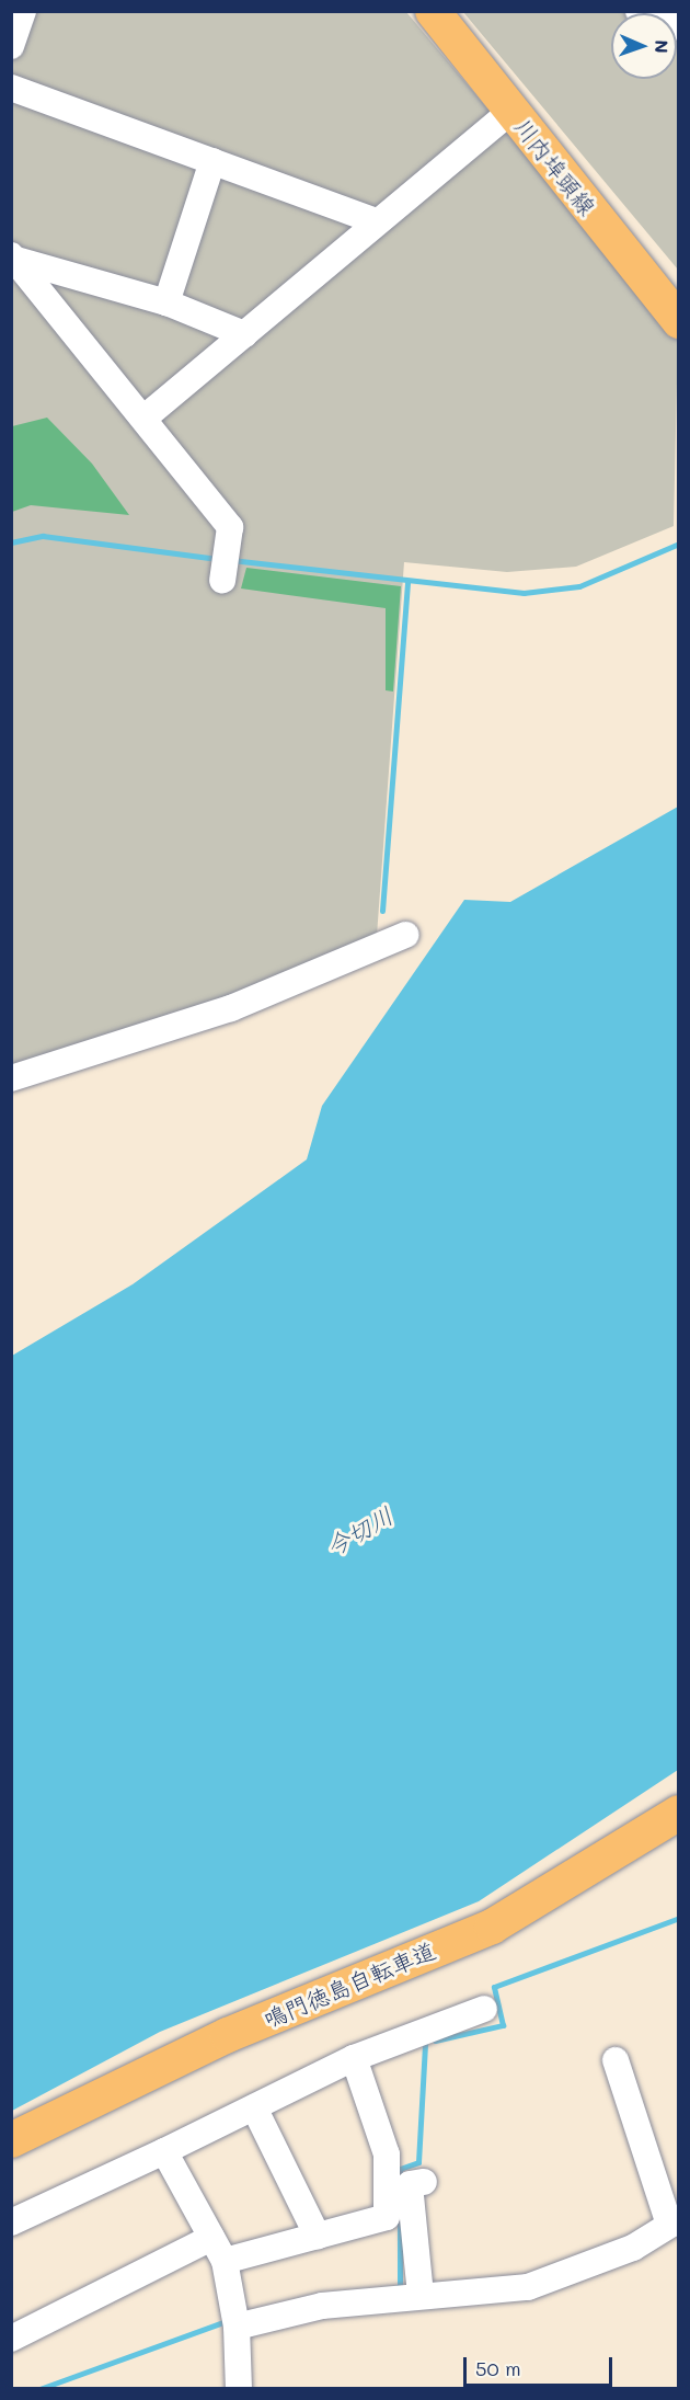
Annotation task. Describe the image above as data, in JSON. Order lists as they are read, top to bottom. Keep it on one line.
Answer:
{"streets":{"main road":["川内埠頭線","鳴門徳島自転車道"]},"water":["今切川"],"scale_bar":"50 m","north":"right"}
